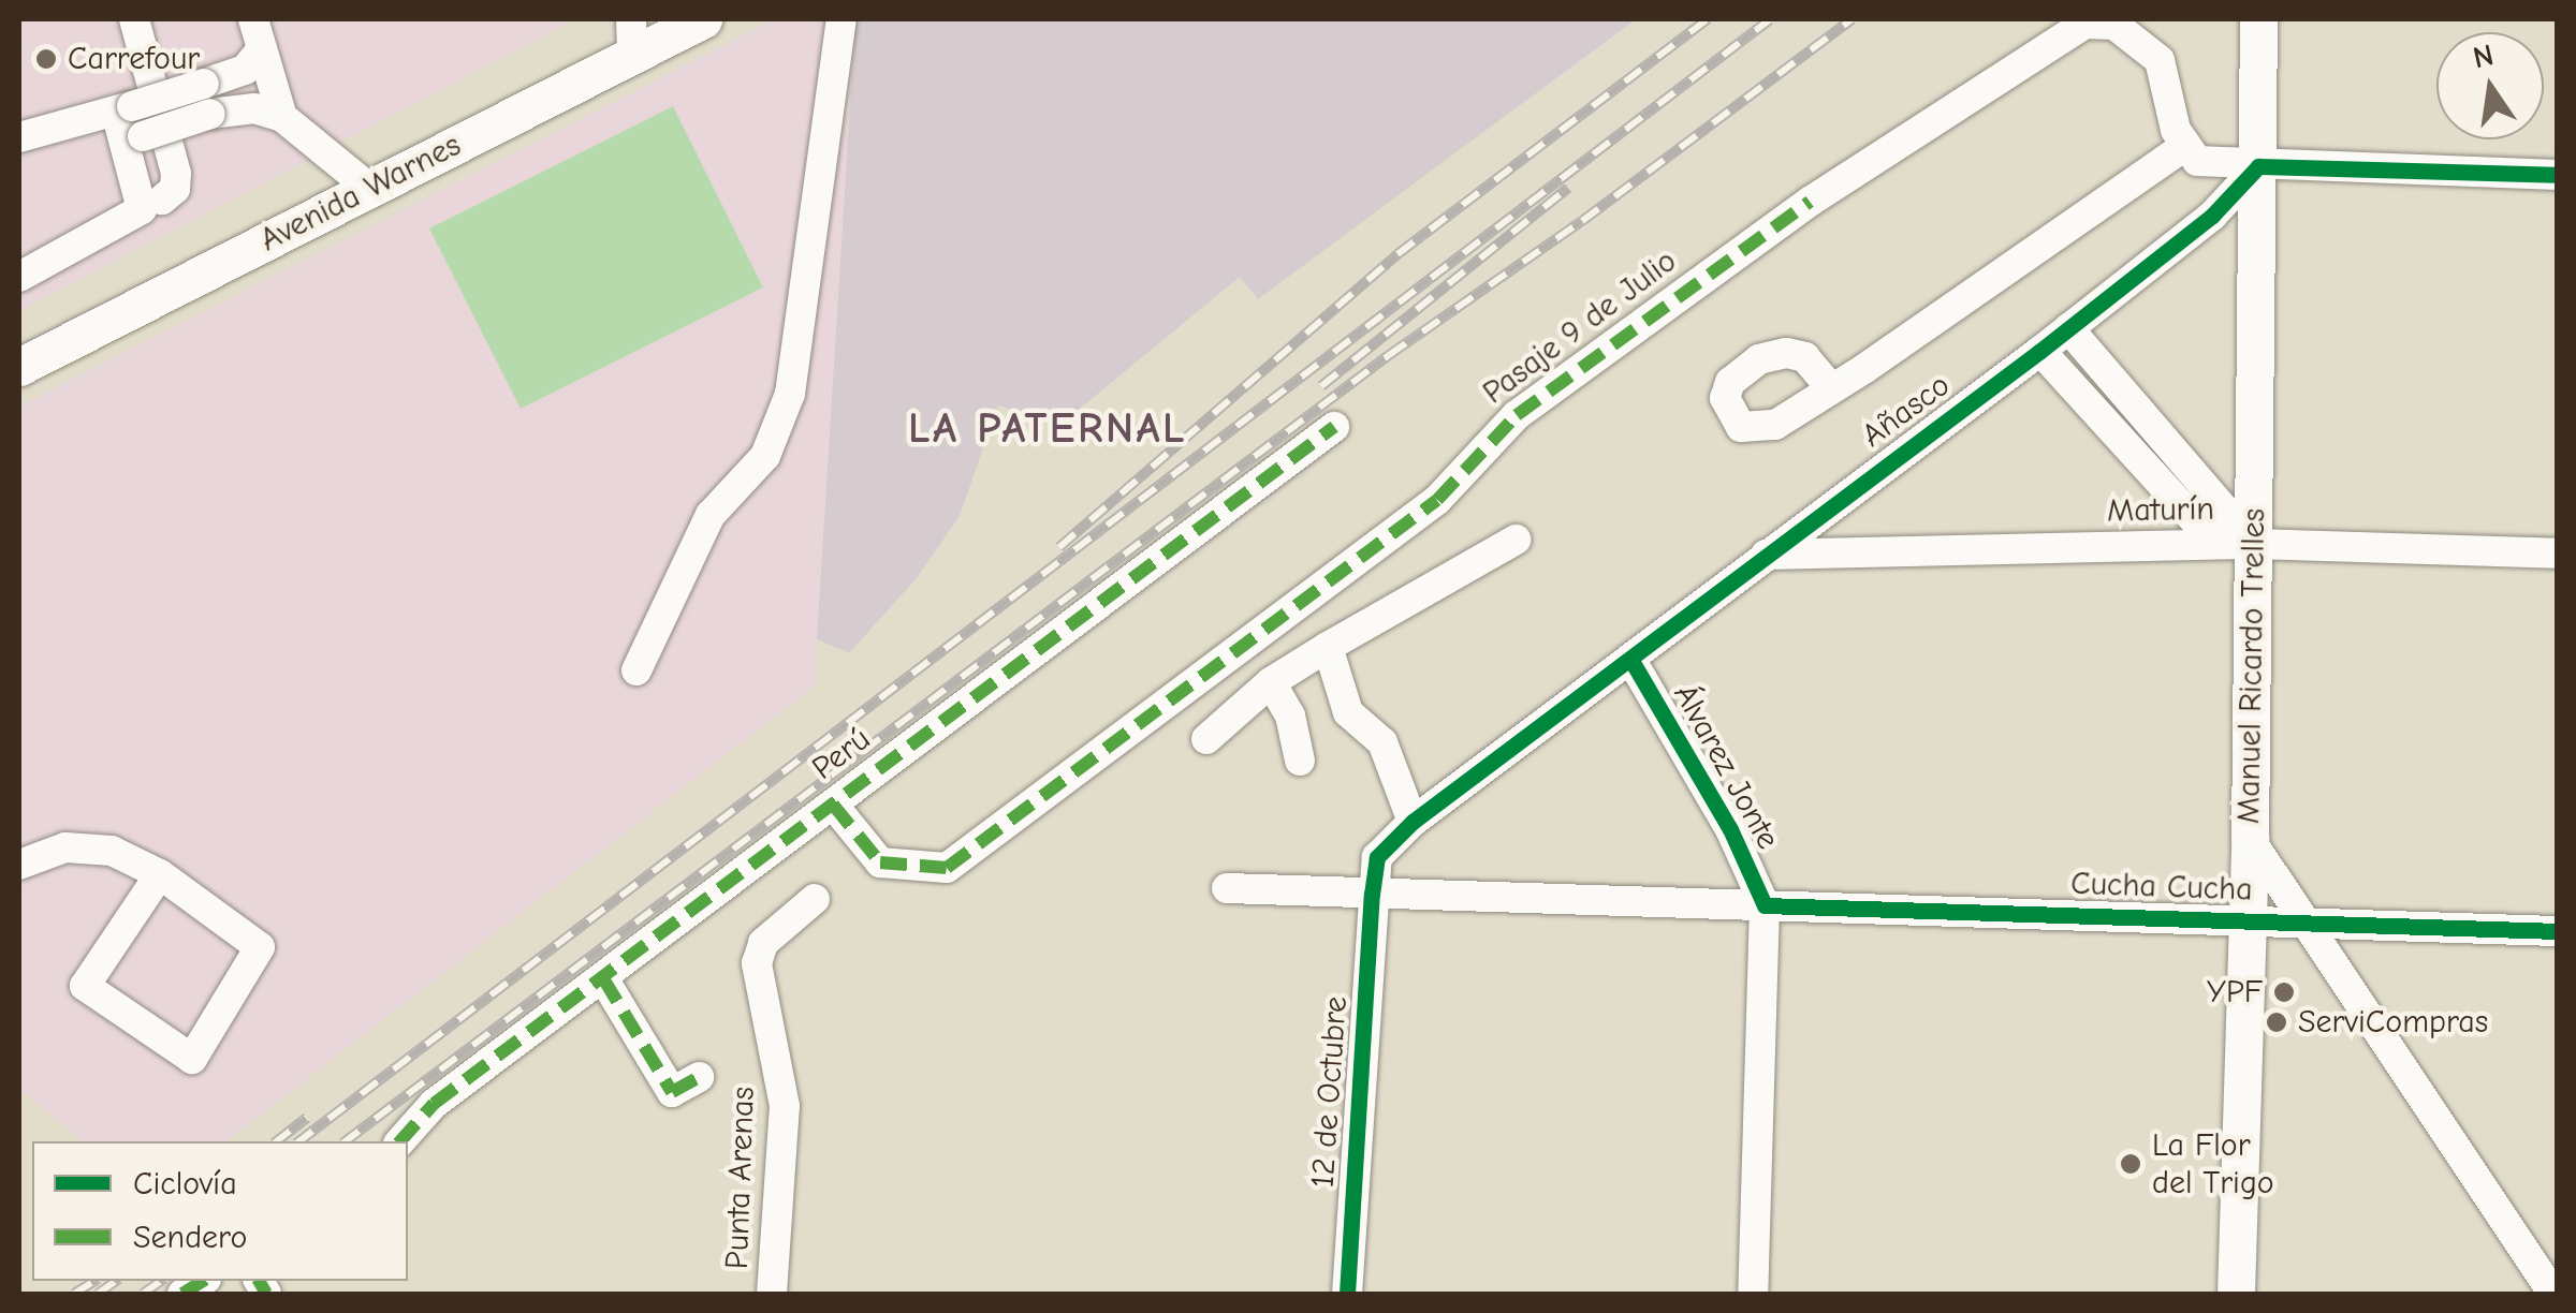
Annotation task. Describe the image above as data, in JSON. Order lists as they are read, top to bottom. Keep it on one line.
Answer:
{"streets":{"main road":["Avenida Warnes","Manuel Ricardo Trelles"],"street":["Pasaje 9 de Julio","Añasco","Maturín","Perú","Álvarez Jonte","Cucha Cucha","12 de Octubre","Punta Arenas"]},"crossings":[["Pasaje 9 de Julio","Perú"],["Añasco","Maturín"],["Añasco","Manuel Ricardo Trelles"],["Añasco","Álvarez Jonte"],["Añasco","Cucha Cucha"],["Añasco","12 de Octubre"],["Maturín","Manuel Ricardo Trelles"],["Manuel Ricardo Trelles","Cucha Cucha"],["Álvarez Jonte","Cucha Cucha"],["Cucha Cucha","12 de Octubre"]],"districts":["LA PATERNAL"],"places":["Carrefour","YPF","ServiCompras","La Flor del Trigo"],"legend":["Ciclovía","Sendero"],"north":"top"}
